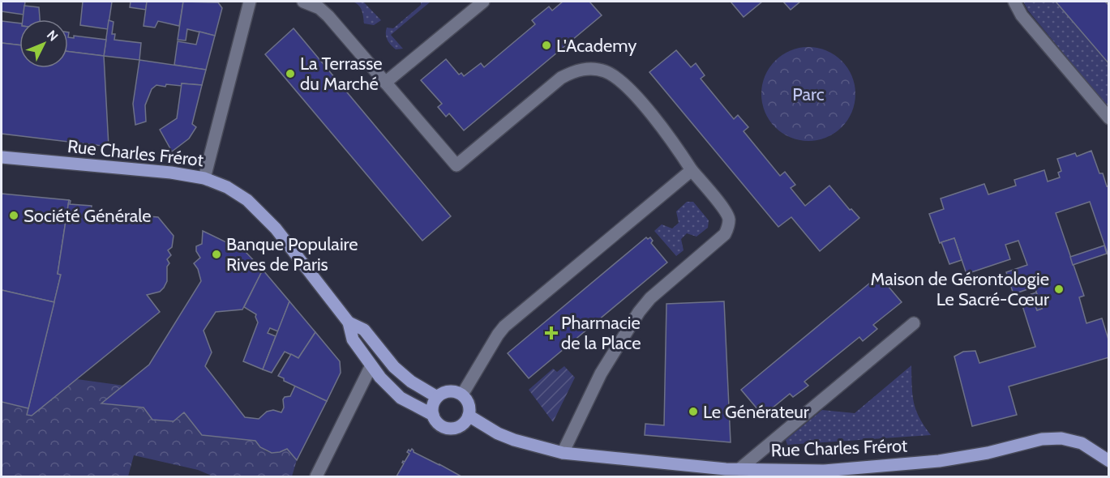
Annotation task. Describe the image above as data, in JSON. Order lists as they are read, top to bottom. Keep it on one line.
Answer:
{"streets":{"main road":["Rue Charles Frérot"]},"parks":["Parc"],"places":{"other":["L'Academy","La Terrasse du Marché","Société Générale","Banque Populaire Rives de Paris","Maison de Gérontologie Le Sacré-Cœur","Le Générateur"],"health":["Pharmacie de la Place"]},"north":"top right"}
